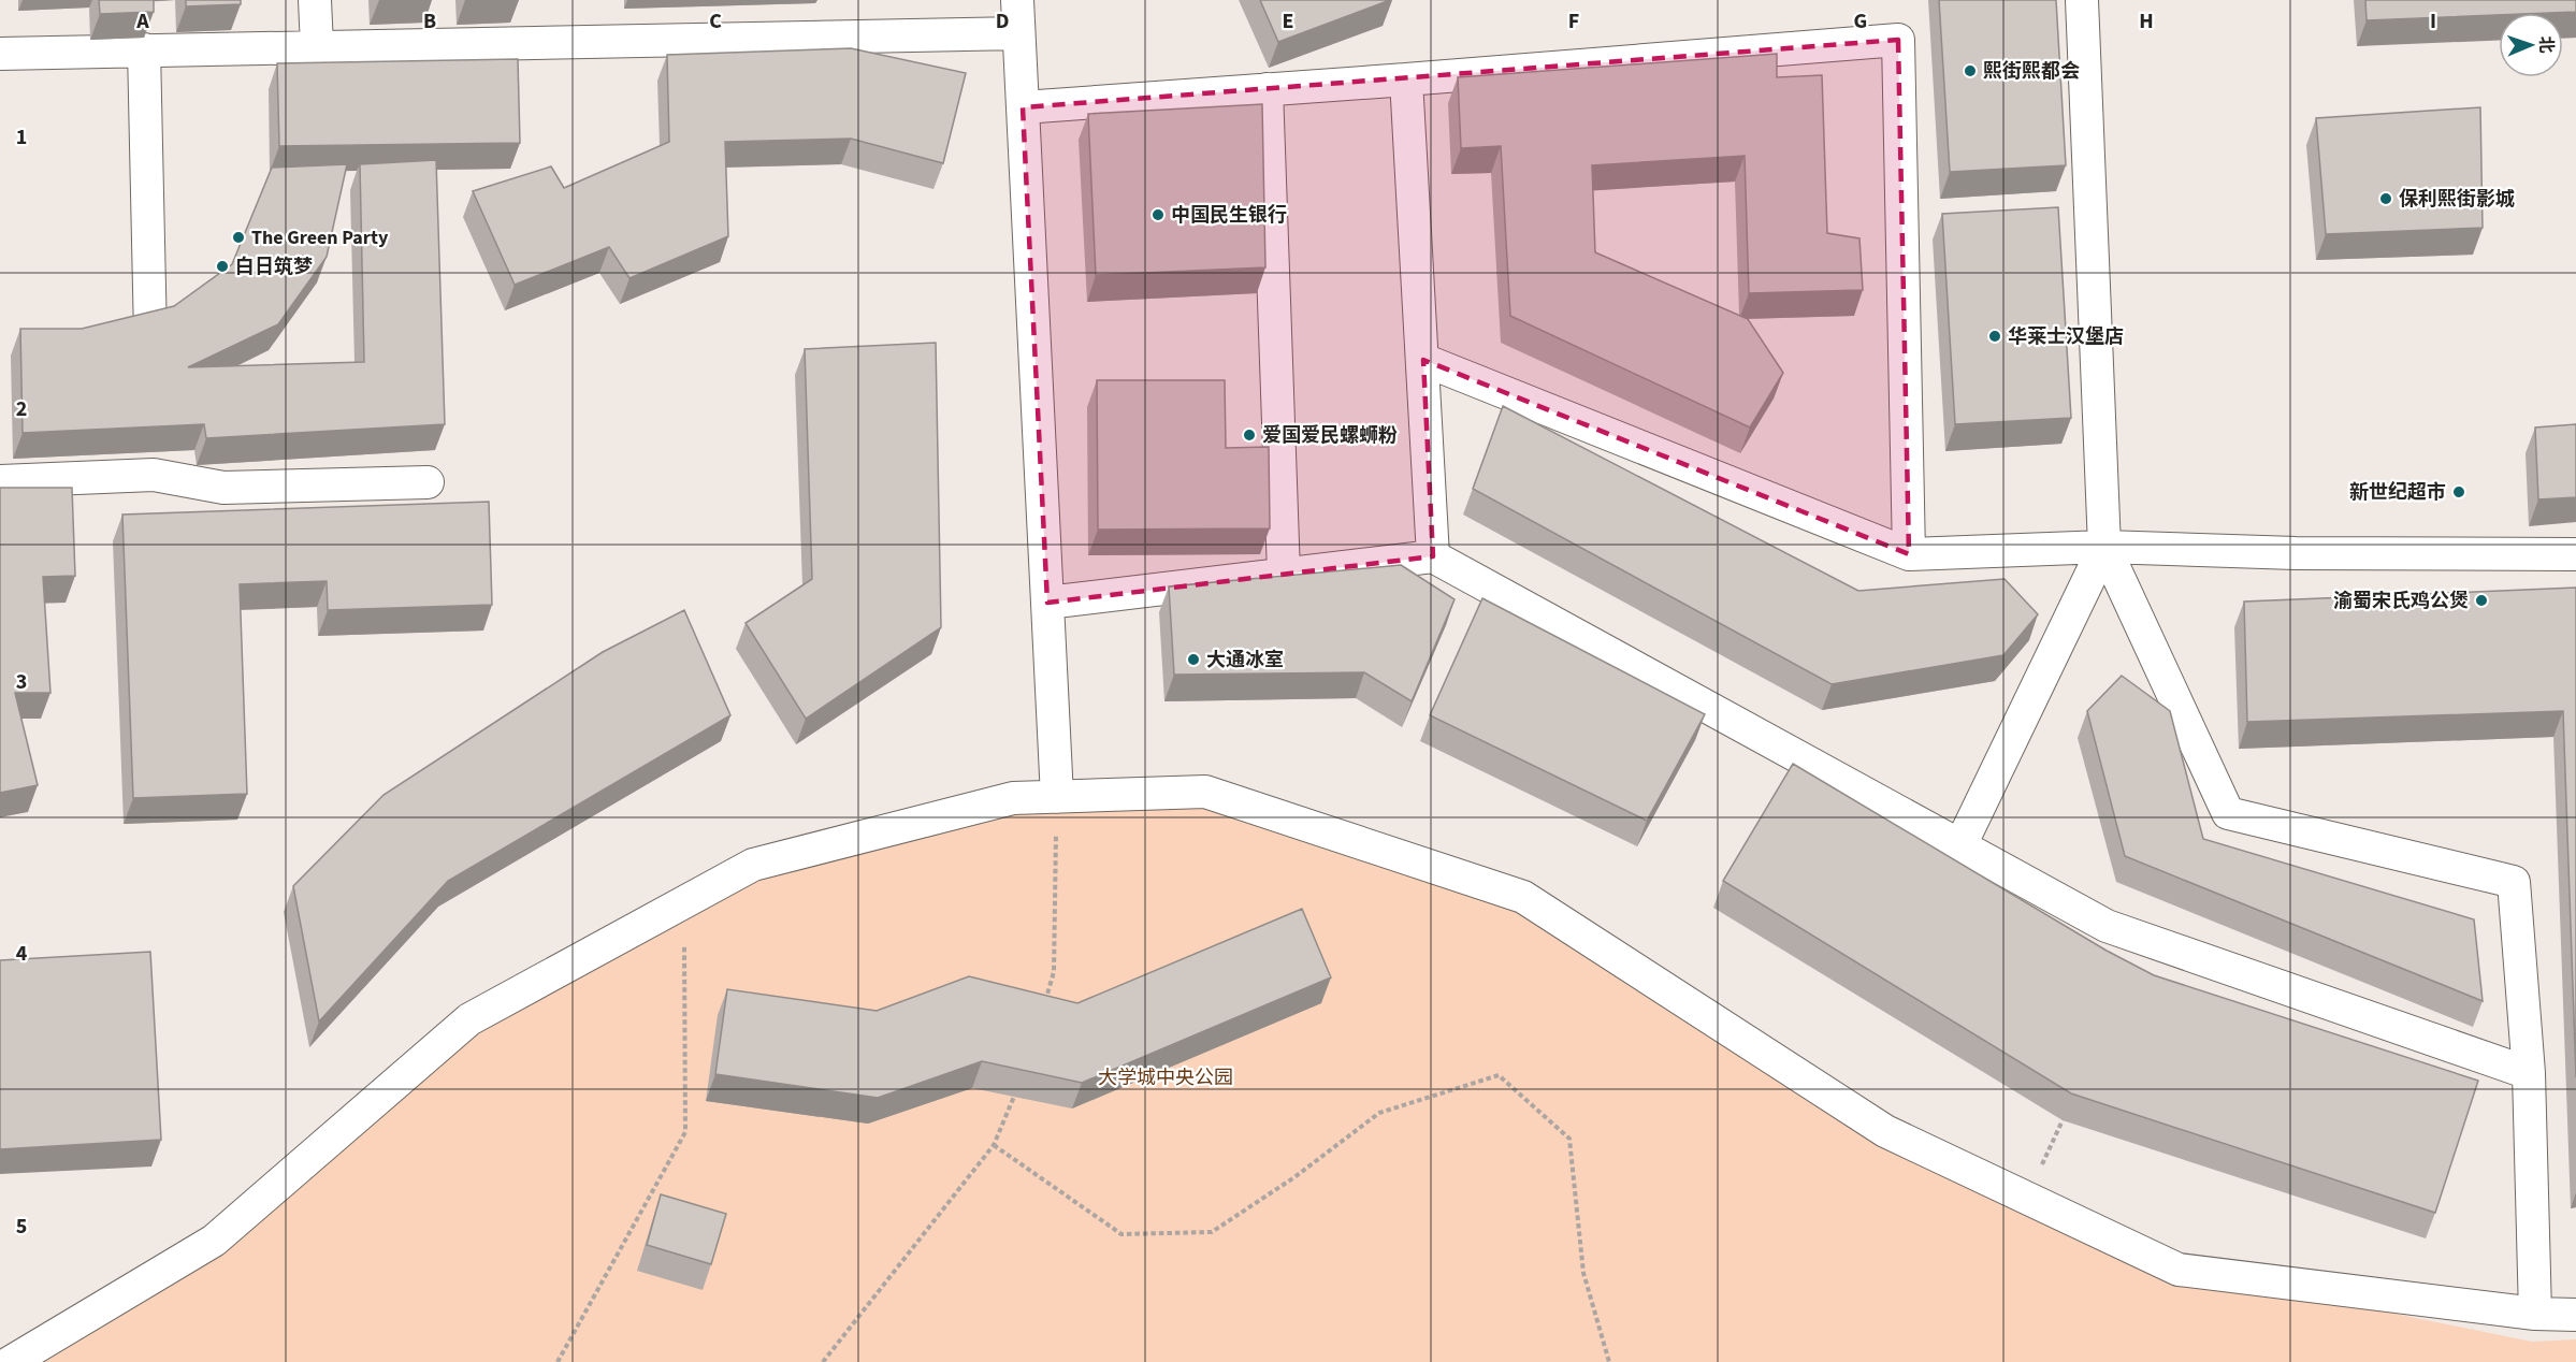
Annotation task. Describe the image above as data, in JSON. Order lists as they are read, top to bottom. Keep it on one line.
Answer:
{"parks":["大学城中央公园"],"places":["熙街熙都会","保利熙街影城","中国民生银行","The Green Party","白日筑梦","华莱士汉堡店","爱国爱民螺蛳粉","新世纪超市","渝蜀宋氏鸡公煲","大通冰室"],"north":"right","grid":{"columns":["A","B","C","D","E","F","G","H","I"],"rows":["1","2","3","4","5"]}}
